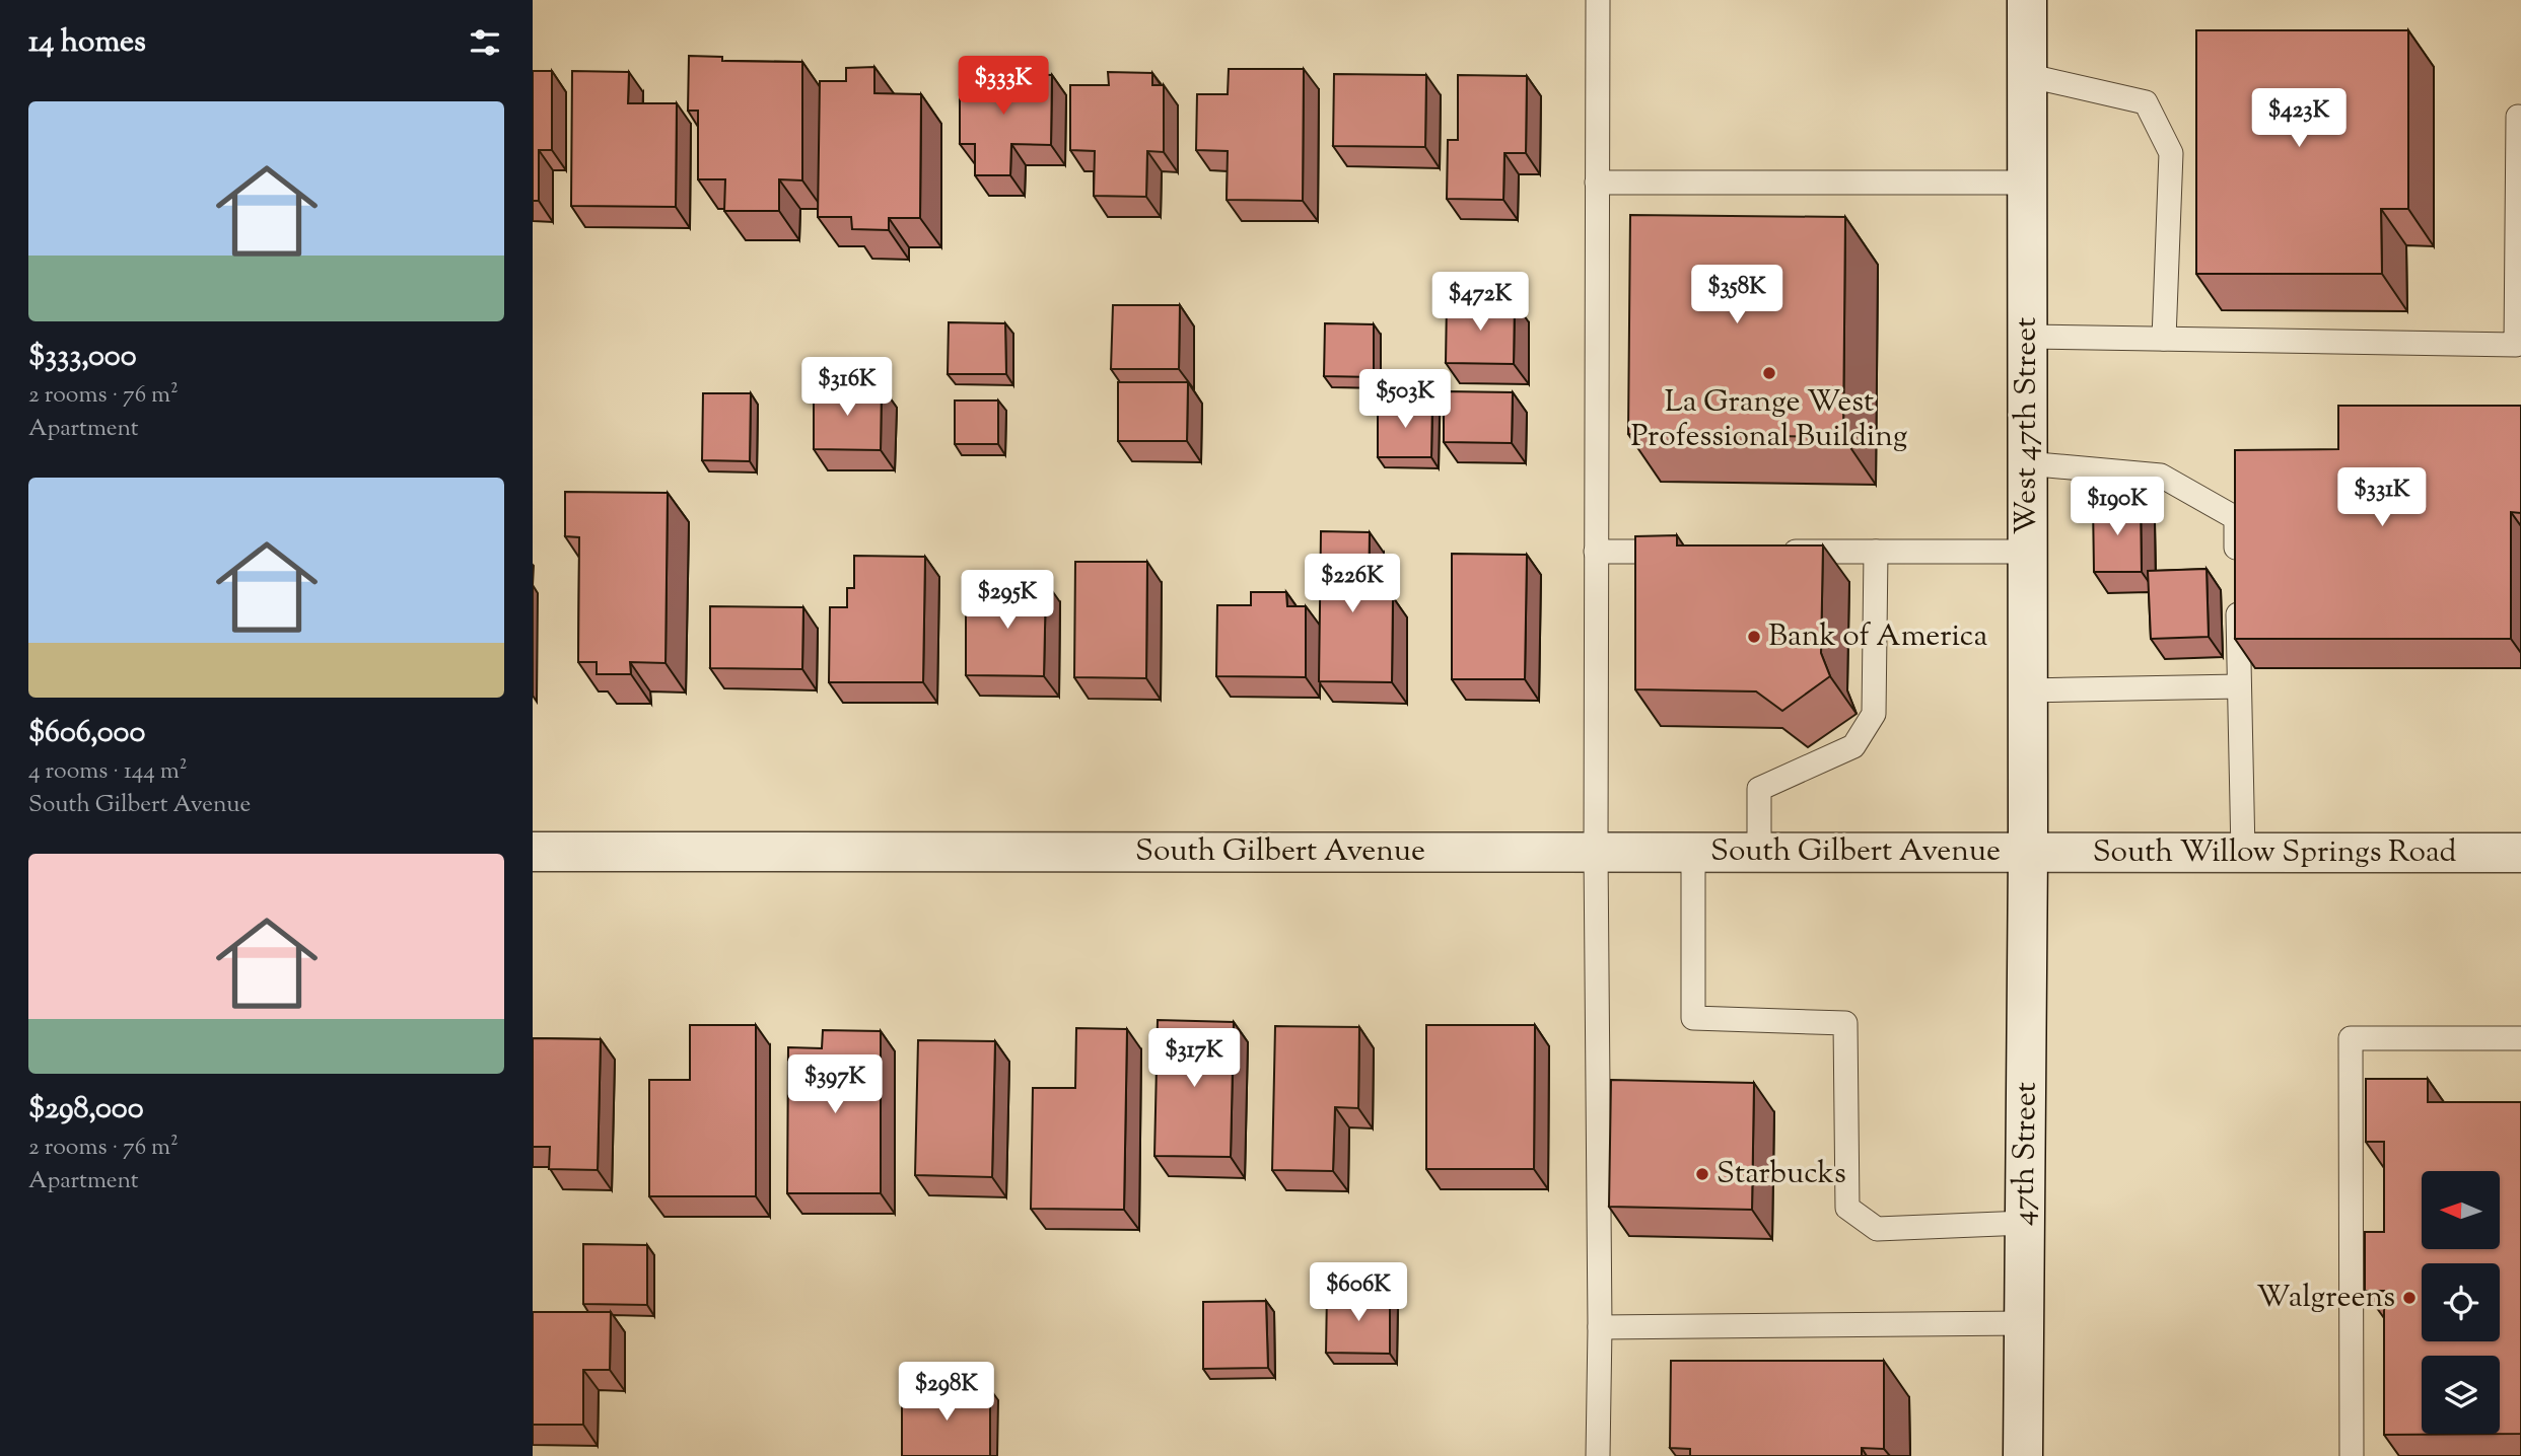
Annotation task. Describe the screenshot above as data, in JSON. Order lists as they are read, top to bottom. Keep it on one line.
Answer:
{"streets":{"street":["West 47th Street","South Gilbert Avenue","South Willow Springs Road","47th Street"]},"crossings":[["West 47th Street","South Gilbert Avenue"],["West 47th Street","South Willow Springs Road"],["West 47th Street","47th Street"],["South Gilbert Avenue","South Willow Springs Road"],["South Gilbert Avenue","47th Street"],["South Willow Springs Road","47th Street"]],"places":["La Grange West Professional Building","Bank of America","Starbucks","Walgreens"],"north":"left","page":{"heading":"14 homes","price":["$333K","$423K","$358K","$472K","$316K","$503K","$331K","$190K","$226K","$295K","$317K","$397K","$606K","$298K"],"list":[{"name":"$333,000","note":"2 rooms · 76 m² · Apartment"},{"name":"$606,000","note":"4 rooms · 144 m² · South Gilbert Avenue"},{"name":"$298,000","note":"2 rooms · 76 m² · Apartment"}]}}
